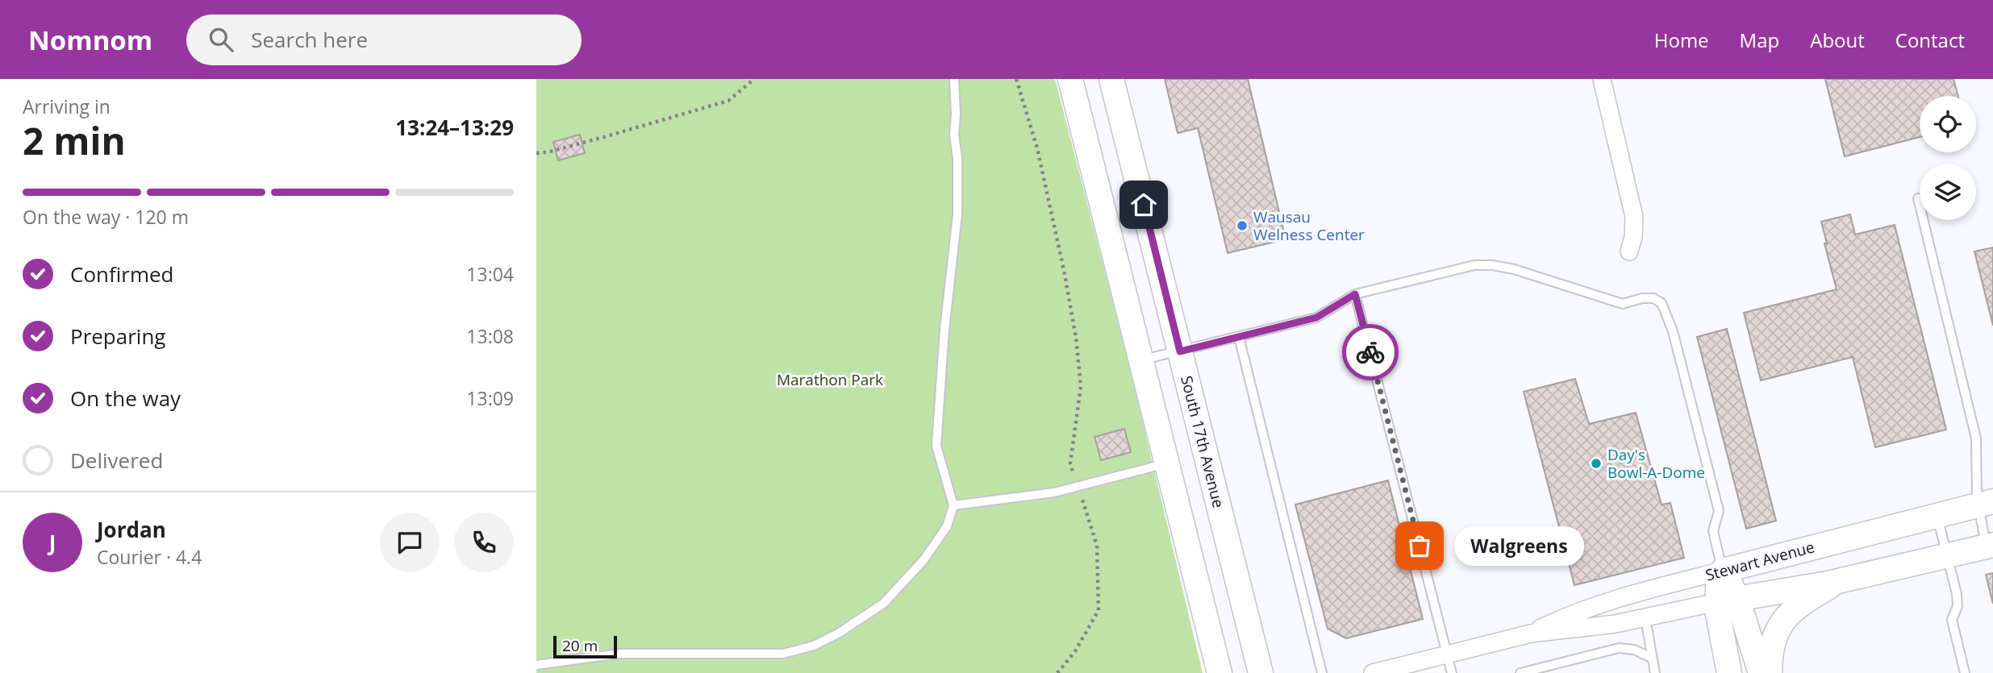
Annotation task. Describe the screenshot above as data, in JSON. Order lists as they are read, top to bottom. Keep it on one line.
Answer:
{"streets":{"main road":["South 17th Avenue","Stewart Avenue"]},"parks":["Marathon Park"],"places":["Wausau Welness Center","Day's Bowl-A-Dome","Walgreens"],"scale_bar":"20 m","page":{"header":"Nomnom","search":"Search here","nav":["Home","Map","About","Contact"],"heading":["2 min","Arriving in","13:24–13:29"],"panel":["Jordan","Courier · 4.4"],"bar":"On the way · 120 m","list":[["Confirmed","13:04"],["Preparing","13:08"],["On the way","13:09"],"Delivered"],"round":"J","bubble":"Walgreens","scale":"20 m"}}
